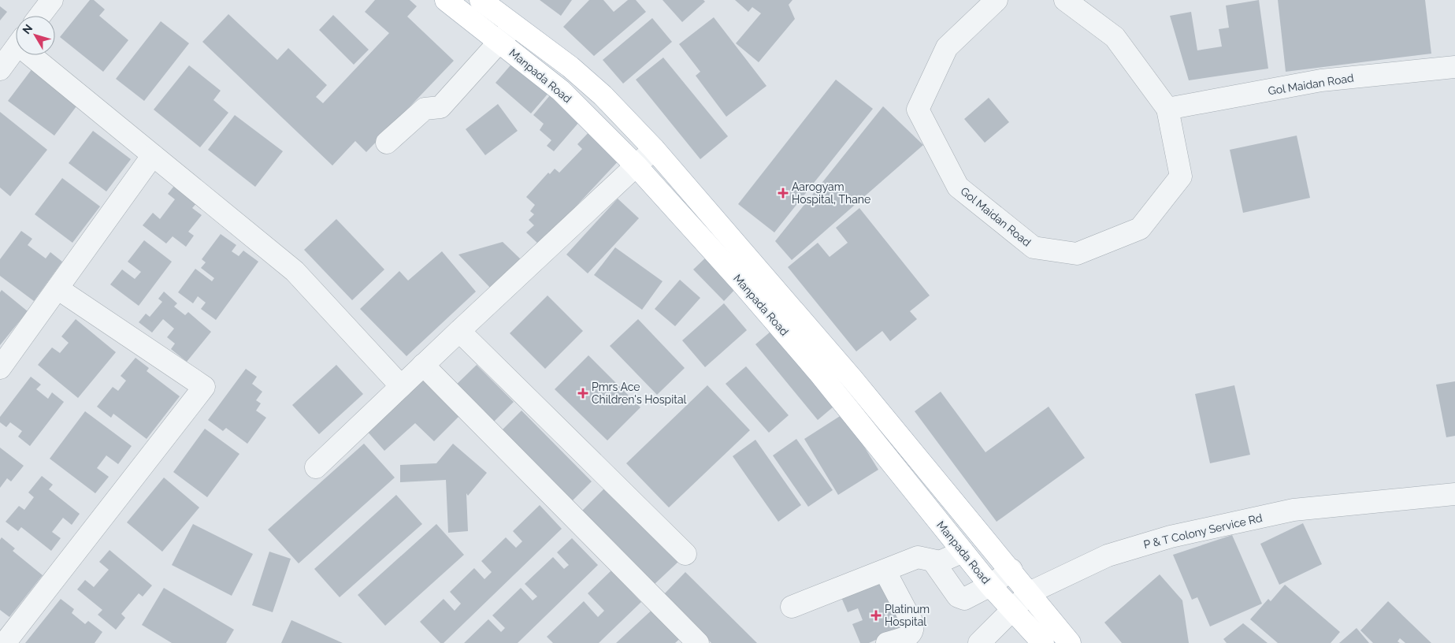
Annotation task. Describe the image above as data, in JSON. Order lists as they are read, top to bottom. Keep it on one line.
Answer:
{"streets":{"main road":["Manpada Road"],"street":["Gol Maidan Road","P & T Colony Service Rd"]},"crossings":[["Manpada Road","P & T Colony Service Rd"]],"places":{"health":["Aarogyam Hospital, Thane","Pmrs Ace Children's Hospital","Platinum Hospital"]},"north":"top left"}
